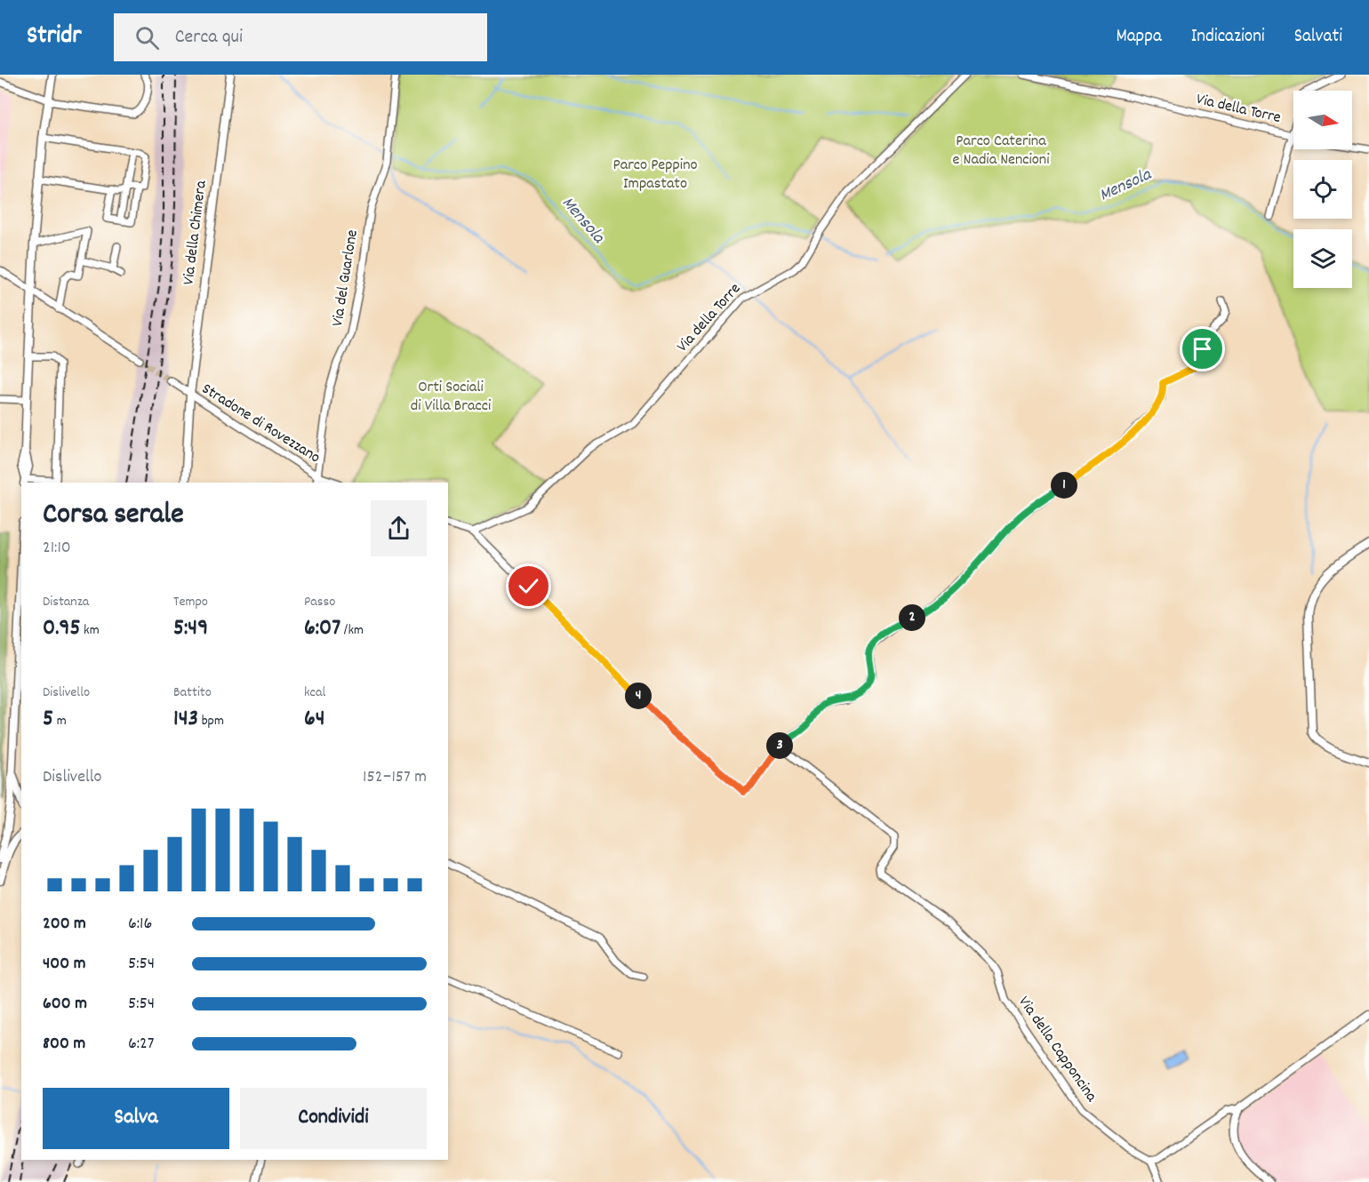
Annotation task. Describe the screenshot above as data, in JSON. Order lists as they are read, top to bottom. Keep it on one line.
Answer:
{"streets":{"street":["Via della Torre","Via della Chimera","Via del Guarlone","Stradone di Rovezzano","Via della Capponcina"]},"crossings":[["Via della Chimera","Stradone di Rovezzano"],["Via del Guarlone","Stradone di Rovezzano"]],"water":["Mensola"],"parks":["Parco Caterina e Nadia Nencioni","Parco Peppino Impastato","Orti Sociali di Villa Bracci"],"north":"right","page":{"header":"Stridr","search":"Cerca qui","nav":["Mappa","Indicazioni","Salvati"],"pins":["1","2","4","3"],"heading":["Corsa serale","21:10"],"stats":[["Distanza","0.95 km"],["Tempo","5:49"],["Passo","6:07 /km"],["Dislivello","5 m"],["Battito","143 bpm"],["kcal","64"]],"chart":["Dislivello","152–157 m"],"list":[{"name":"200 m","note":"6:16"},{"name":"400 m","note":"5:54"},{"name":"600 m","note":"5:54"},{"name":"800 m","note":"6:27"}],"buttons":["Salva","Condividi"]}}
